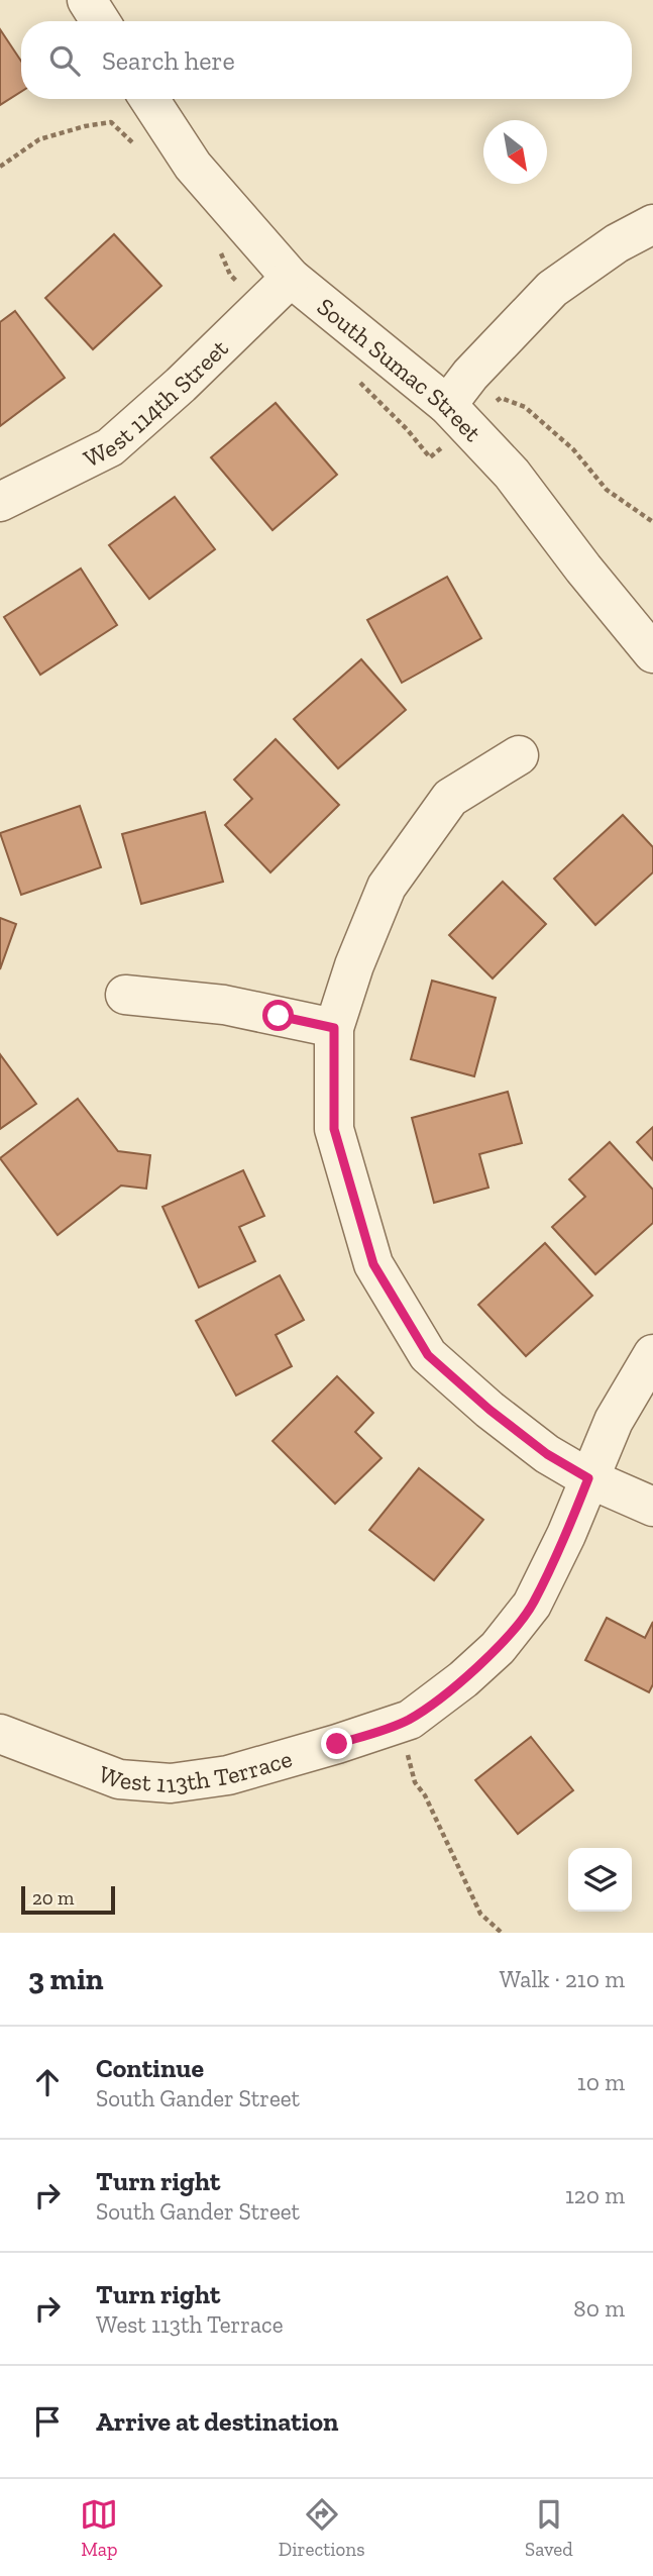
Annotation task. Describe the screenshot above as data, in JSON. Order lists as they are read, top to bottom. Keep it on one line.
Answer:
{"streets":{"street":["South Sumac Street","West 114th Street","West 113th Terrace"]},"crossings":[["South Sumac Street","West 114th Street"]],"scale_bar":"20 m","north":"bottom right","page":{"search":"Search here","scale":"20 m","heading":["3 min","Walk · 210 m"],"list":[["Continue","South Gander Street","10 m"],["Turn right","South Gander Street","120 m"],["Turn right","West 113th Terrace","80 m"],"Arrive at destination"],"nav":["Map","Directions","Saved"]}}
